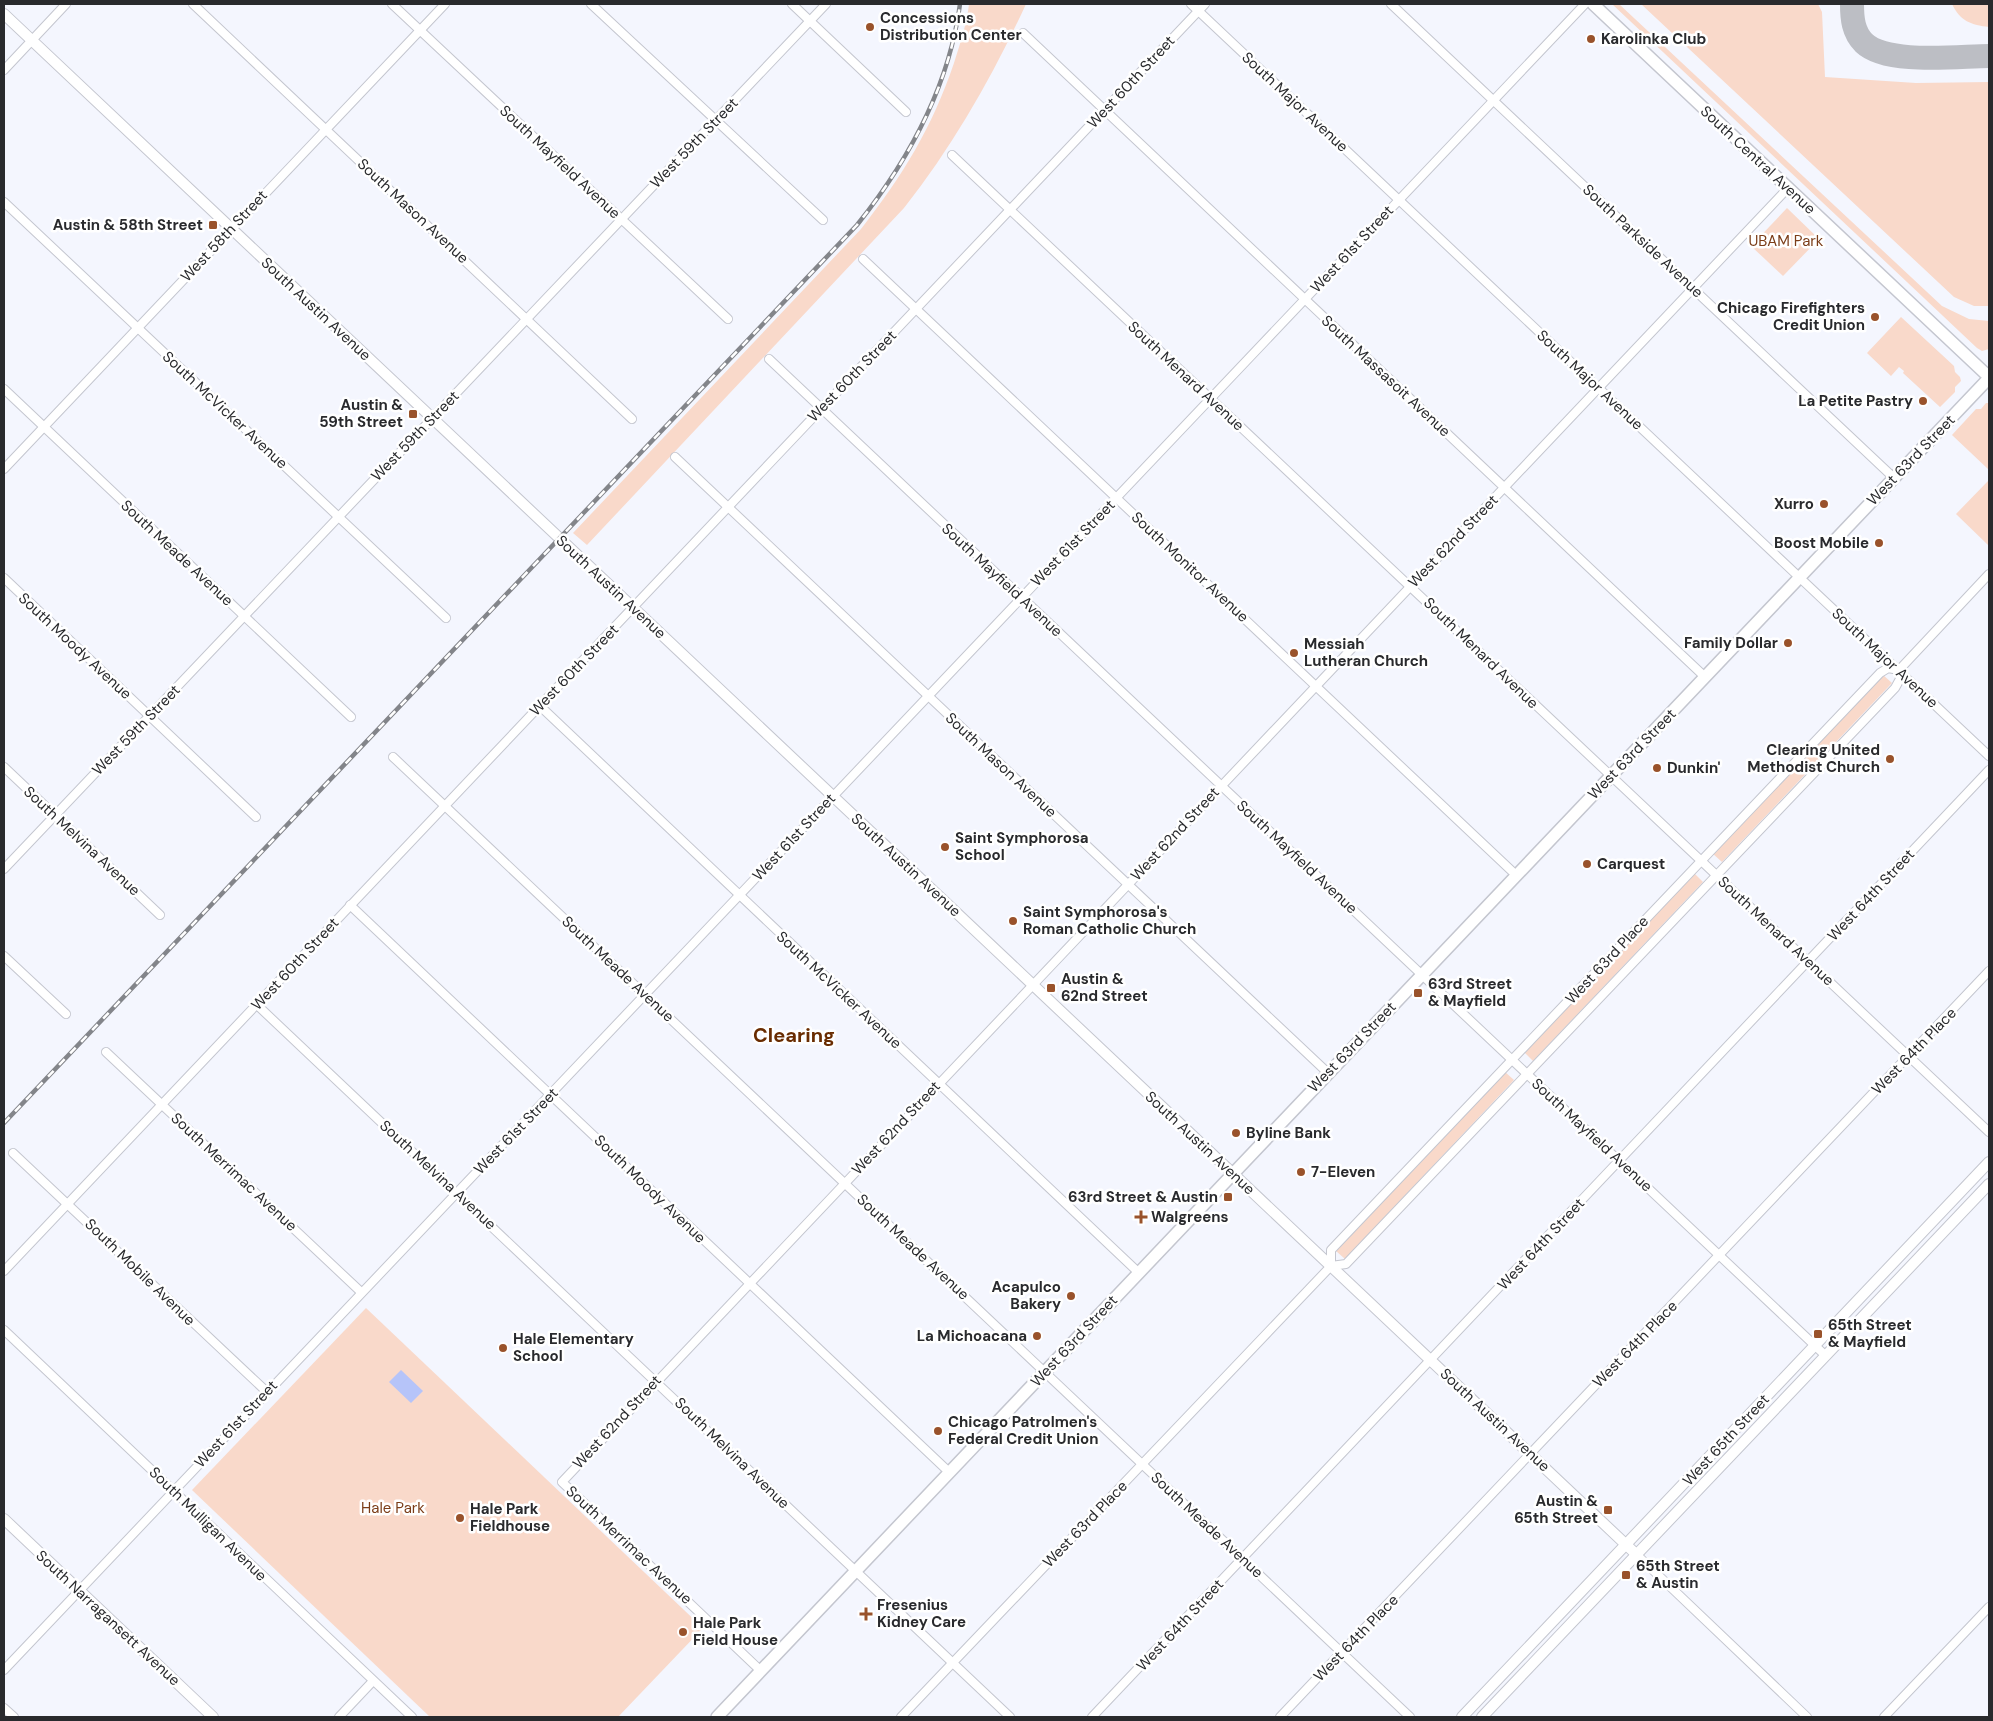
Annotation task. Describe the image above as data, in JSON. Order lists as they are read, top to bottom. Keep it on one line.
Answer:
{"streets":{"main road":["South Central Avenue","West 63rd Street"],"street":["West 60th Street","South Major Avenue","West 59th Street","South Mayfield Avenue","South Mason Avenue","West 58th Street","South Parkside Avenue","West 61st Street","South Austin Avenue","South Menard Avenue","South Massasoit Avenue","South McVicker Avenue","West 62nd Street","South Meade Avenue","South Monitor Avenue","South Moody Avenue","South Melvina Avenue","West 64th Street","West 63rd Place","West 64th Place","South Merrimac Avenue","South Mobile Avenue","West 65th Street","South Mulligan Avenue","South Narragansett Avenue"]},"crossings":[["West 60th Street","South Major Avenue"],["West 60th Street","South Mayfield Avenue"],["West 60th Street","South Mason Avenue"],["West 60th Street","South Austin Avenue"],["West 60th Street","South Menard Avenue"],["West 60th Street","South Massasoit Avenue"],["West 60th Street","South McVicker Avenue"],["West 60th Street","South Meade Avenue"],["West 60th Street","South Monitor Avenue"],["West 60th Street","South Moody Avenue"],["West 60th Street","South Melvina Avenue"],["West 60th Street","South Merrimac Avenue"],["West 60th Street","South Mobile Avenue"],["South Major Avenue","West 61st Street"],["South Major Avenue","West 63rd Street"],["South Major Avenue","West 62nd Street"],["South Major Avenue","West 63rd Place"],["West 59th Street","South Mayfield Avenue"],["West 59th Street","South Mason Avenue"],["West 59th Street","South Austin Avenue"],["West 59th Street","South McVicker Avenue"],["West 59th Street","South Meade Avenue"],["West 59th Street","South Moody Avenue"],["West 59th Street","South Melvina Avenue"],["South Central Avenue","West 63rd Street"],["South Central Avenue","West 62nd Street"],["South Mayfield Avenue","West 58th Street"],["South Mayfield Avenue","West 61st Street"],["South Mayfield Avenue","West 63rd Street"],["South Mayfield Avenue","West 62nd Street"],["South Mayfield Avenue","West 64th Street"],["South Mayfield Avenue","West 63rd Place"],["South Mayfield Avenue","West 64th Place"],["South Mayfield Avenue","West 65th Street"],["South Mason Avenue","West 58th Street"],["South Mason Avenue","West 61st Street"],["South Mason Avenue","West 63rd Street"],["South Mason Avenue","West 62nd Street"],["West 58th Street","South Austin Avenue"],["West 58th Street","South McVicker Avenue"],["West 58th Street","South Meade Avenue"],["South Parkside Avenue","West 61st Street"],["South Parkside Avenue","West 63rd Street"],["South Parkside Avenue","West 62nd Street"],["West 61st Street","South Austin Avenue"],["West 61st Street","South Menard Avenue"],["West 61st Street","South Massasoit Avenue"],["West 61st Street","South McVicker Avenue"],["West 61st Street","South Meade Avenue"],["West 61st Street","South Monitor Avenue"],["West 61st Street","South Moody Avenue"],["West 61st Street","South Melvina Avenue"],["West 61st Street","South Merrimac Avenue"],["West 61st Street","South Mobile Avenue"],["West 61st Street","South Mulligan Avenue"],["West 61st Street","South Narragansett Avenue"],["South Austin Avenue","West 63rd Street"],["South Austin Avenue","West 62nd Street"],["South Austin Avenue","West 64th Street"],["South Austin Avenue","West 63rd Place"],["South Austin Avenue","West 64th Place"],["South Austin Avenue","West 65th Street"],["South Menard Avenue","West 63rd Street"],["South Menard Avenue","West 62nd Street"],["South Menard Avenue","West 64th Street"],["South Menard Avenue","West 63rd Place"],["South Menard Avenue","West 64th Place"],["South Massasoit Avenue","West 63rd Street"],["South Massasoit Avenue","West 62nd Street"],["South McVicker Avenue","West 63rd Street"],["South McVicker Avenue","West 62nd Street"],["West 63rd Street","South Meade Avenue"],["West 63rd Street","South Monitor Avenue"],["West 63rd Street","South Moody Avenue"],["West 63rd Street","South Melvina Avenue"],["West 63rd Street","South Merrimac Avenue"],["West 62nd Street","South Meade Avenue"],["West 62nd Street","South Monitor Avenue"],["West 62nd Street","South Moody Avenue"],["West 62nd Street","South Melvina Avenue"],["West 62nd Street","South Merrimac Avenue"],["South Meade Avenue","West 64th Street"],["South Meade Avenue","West 63rd Place"],["South Meade Avenue","West 64th Place"],["South Melvina Avenue","West 63rd Place"]],"districts":["Clearing"],"parks":["UBAM Park","Hale Park"],"places":{"other":["Concessions Distribution Center","Karolinka Club","Chicago Firefighters Credit Union","La Petite Pastry","Xurro","Boost Mobile","Family Dollar","Messiah Lutheran Church","Clearing United Methodist Church","Dunkin'","Saint Symphorosa School","Carquest","Saint Symphorosa's Roman Catholic Church","Byline Bank","7-Eleven","Acapulco Bakery","La Michoacana","Hale Elementary School","Chicago Patrolmen's Federal Credit Union","Hale Park Fieldhouse","Hale Park Field House"],"transit":["Austin & 58th Street","Austin & 59th Street","Austin & 62nd Street","63rd Street & Mayfield","63rd Street & Austin","65th Street & Mayfield","Austin & 65th Street","65th Street & Austin"],"health":["Walgreens","Fresenius Kidney Care"]}}
